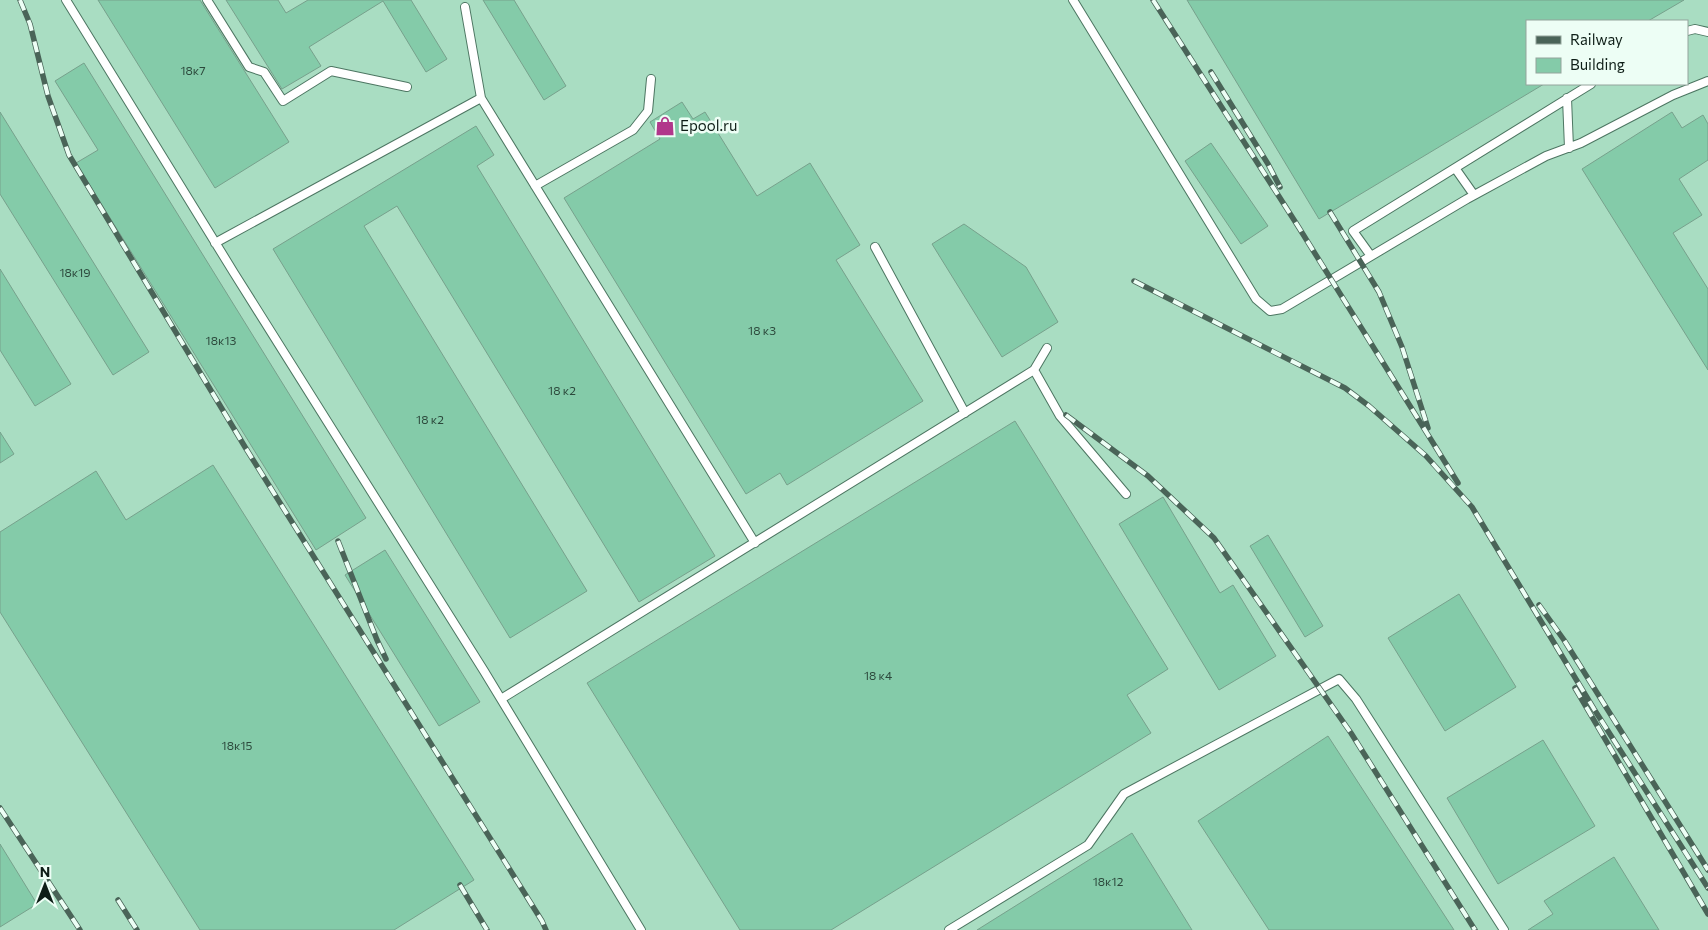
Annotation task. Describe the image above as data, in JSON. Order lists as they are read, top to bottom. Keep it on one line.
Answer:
{"places":{"shop":["Epool.ru"]},"house_numbers":["18к7","18к19","18 к3","18к13","18 к2","18 к2","18 к4","18к15","18к12"],"legend":["Railway","Building"],"north":"top"}
